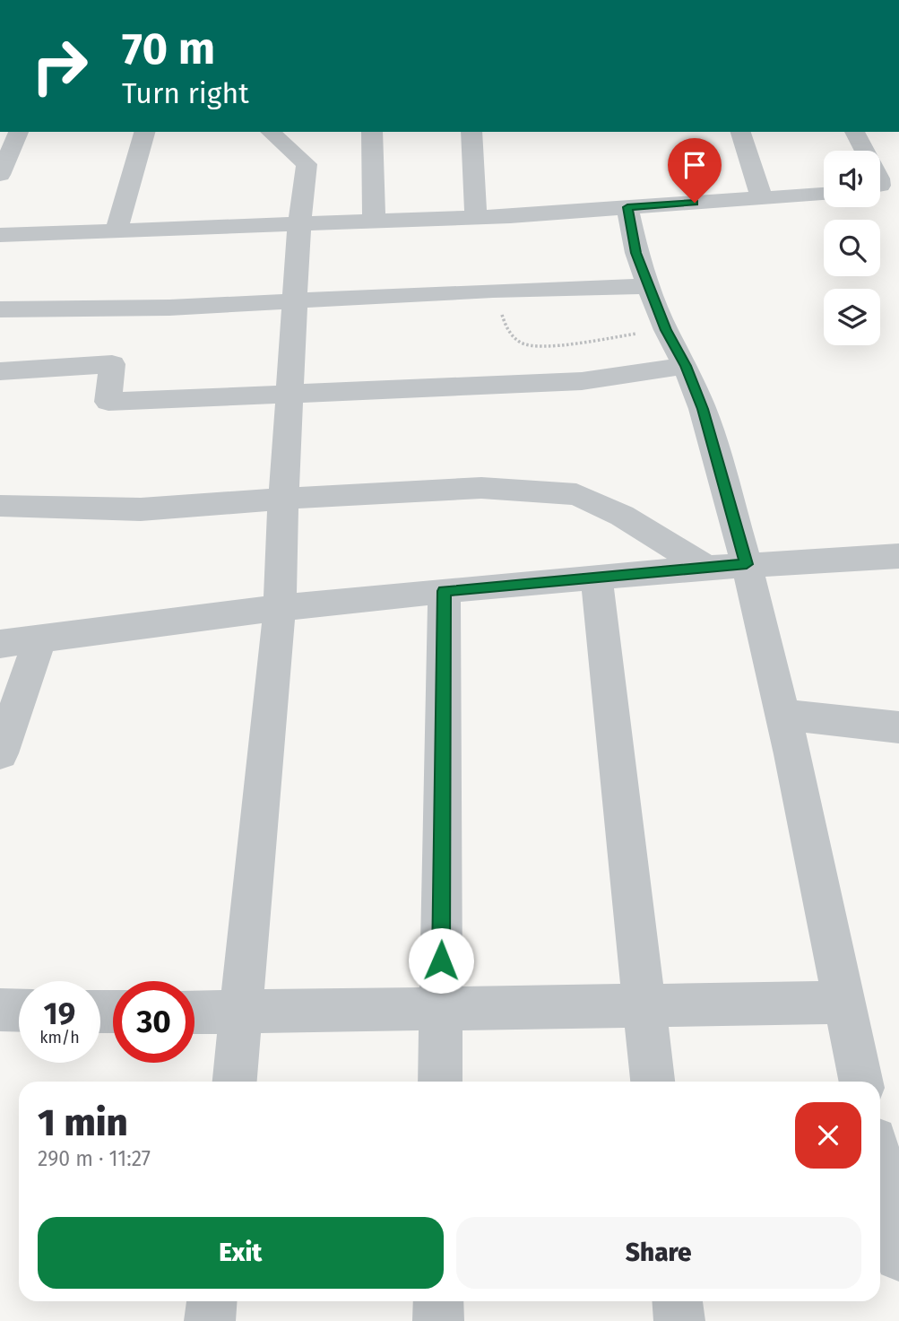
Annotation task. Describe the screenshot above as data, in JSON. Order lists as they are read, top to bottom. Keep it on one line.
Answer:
{"page":{"turn":["70 m","Turn right"],"speed":"19 km/h","limit":"30","heading":["1 min","290 m · 11:27"],"buttons":["Exit","Share"]}}
